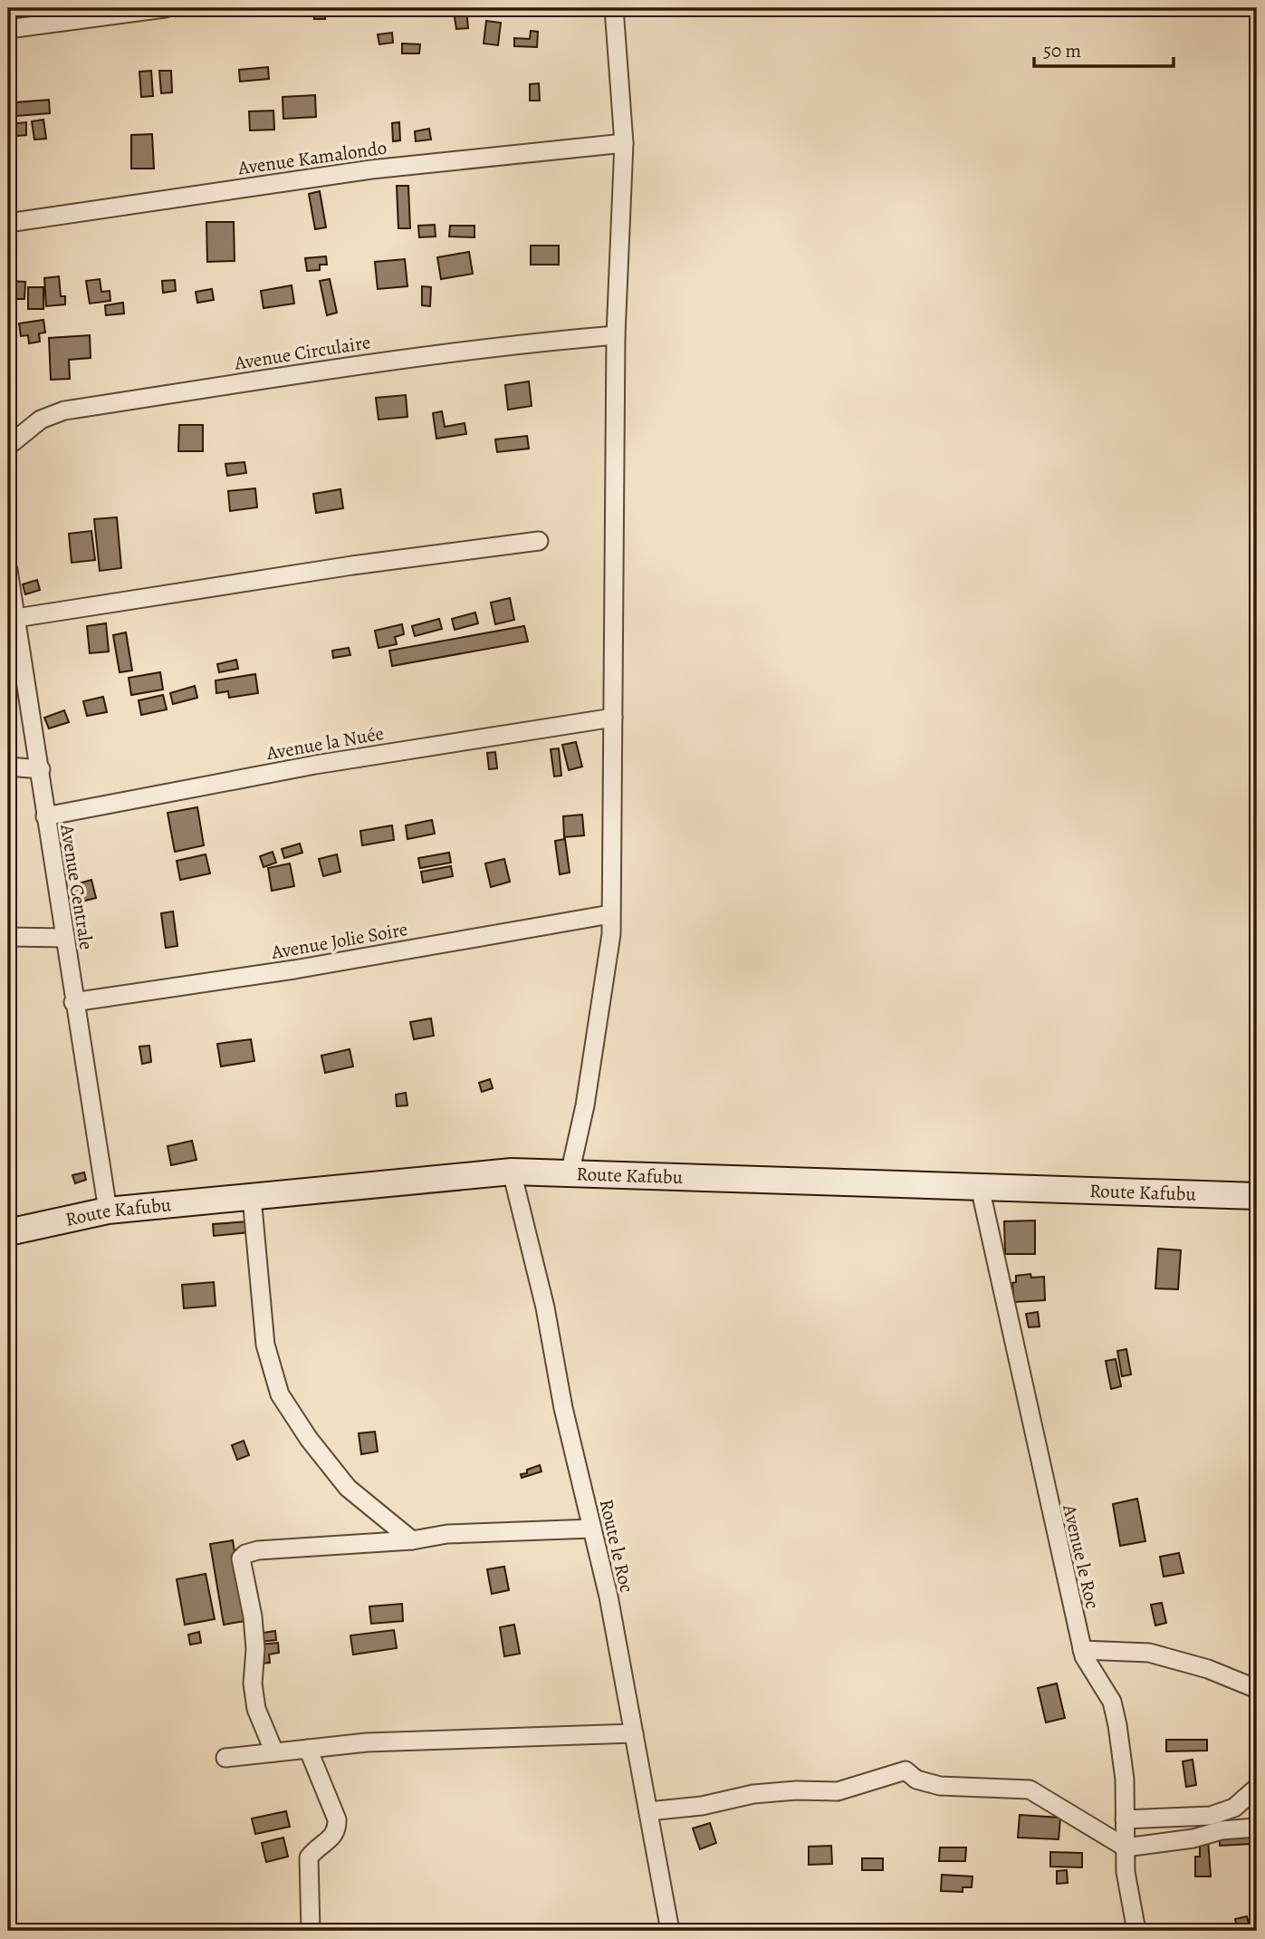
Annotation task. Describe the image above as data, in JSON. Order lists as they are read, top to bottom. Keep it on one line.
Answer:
{"streets":{"main road":["Route Kafubu"],"street":["Avenue Kamalondo","Avenue Circulaire","Avenue la Nuée","Avenue Centrale","Avenue Jolie Soire","Route le Roc","Avenue le Roc"]},"crossings":[["Avenue la Nuée","Avenue Centrale"],["Avenue Centrale","Avenue Jolie Soire"],["Avenue Centrale","Route Kafubu"],["Route Kafubu","Route le Roc"],["Route Kafubu","Avenue le Roc"]],"scale_bar":"50 m"}
